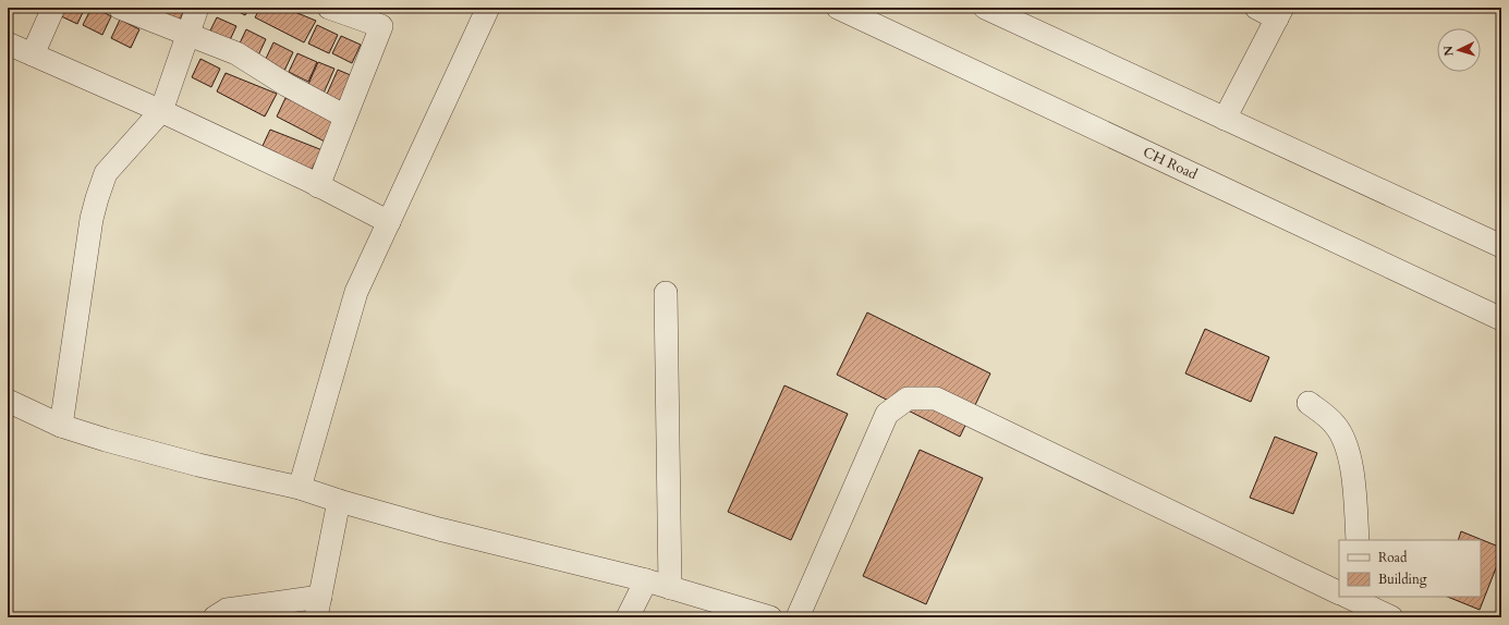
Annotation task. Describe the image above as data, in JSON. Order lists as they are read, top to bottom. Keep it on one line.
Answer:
{"streets":{"street":["CH Road"]},"legend":["Road","Building"],"north":"left"}
